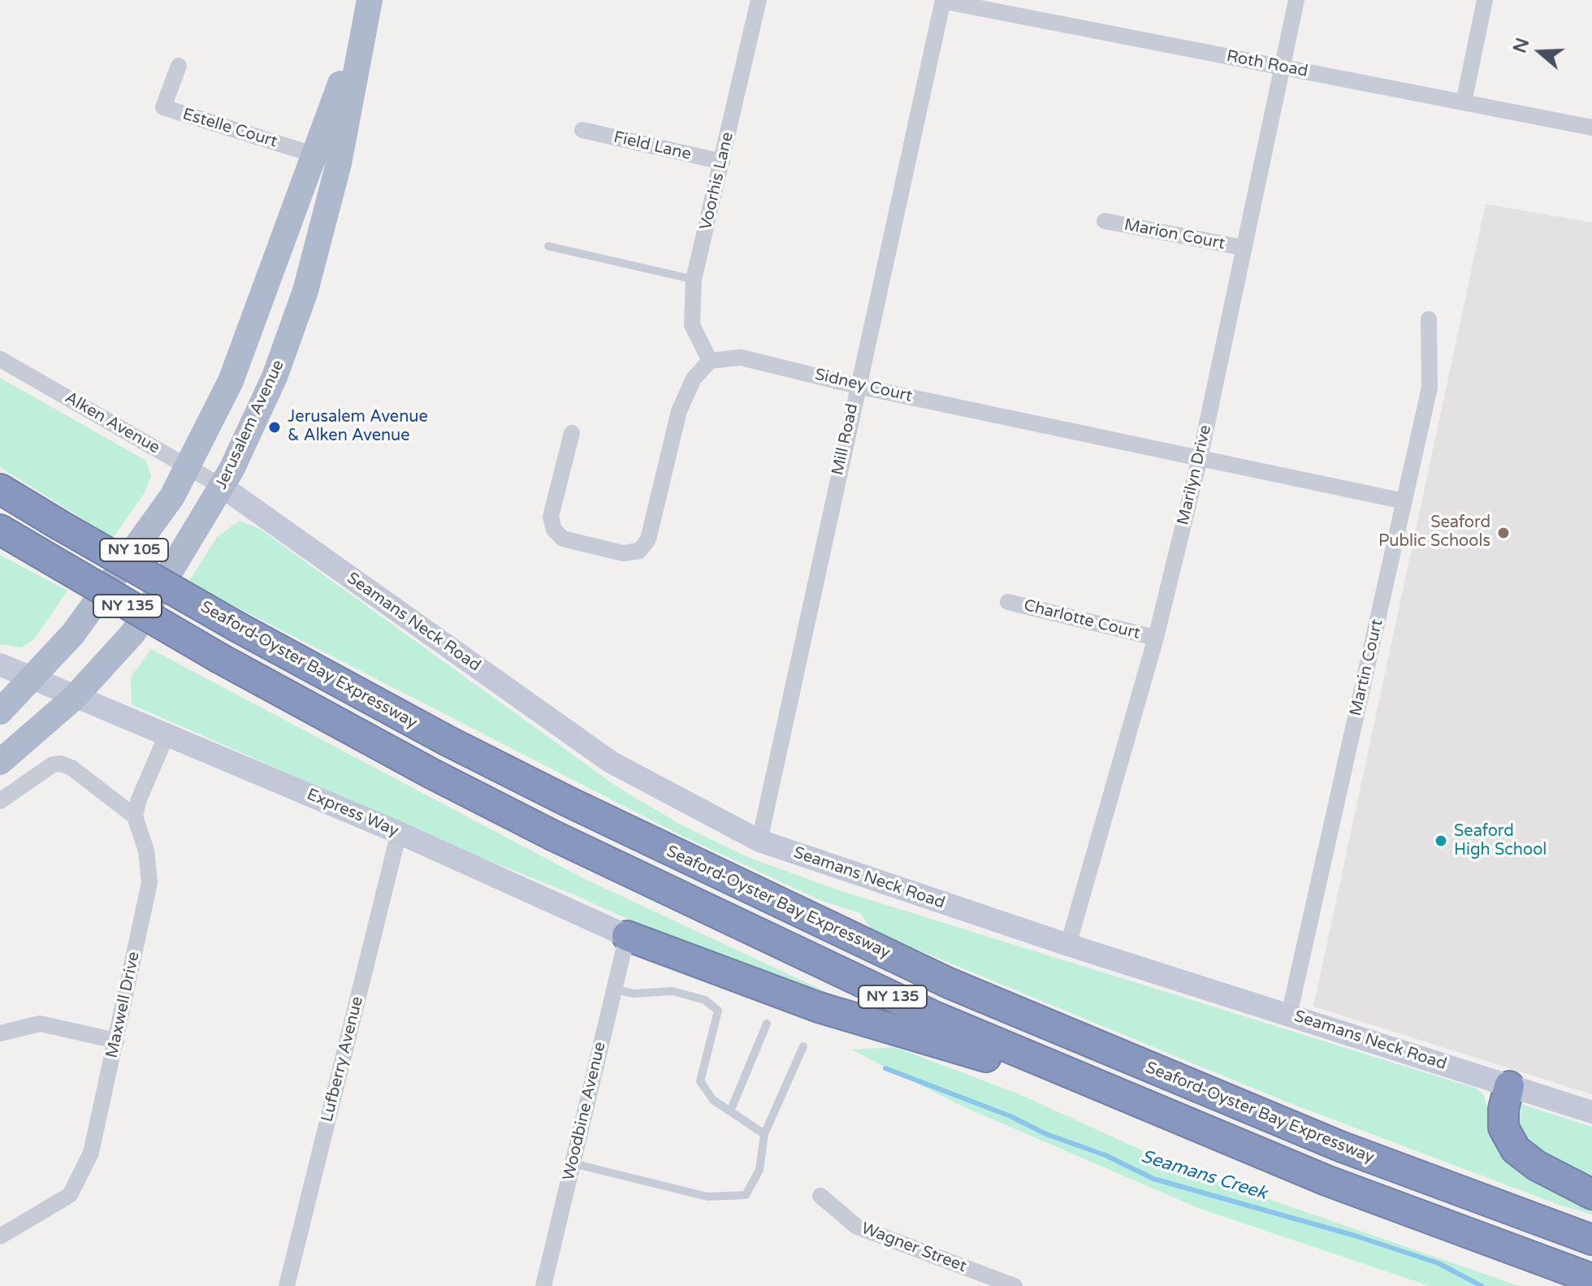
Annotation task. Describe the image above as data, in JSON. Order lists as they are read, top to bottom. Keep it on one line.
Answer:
{"streets":{"highway":["NY 135","Seaford-Oyster Bay Expressway"],"main road":["Jerusalem Avenue","NY 105"],"street":["Roth Road","Estelle Court","Field Lane","Voorhis Lane","Marion Court","Sidney Court","Alken Avenue","Mill Road","Marilyn Drive","Charlotte Court","Seamans Neck Road","Martin Court","Express Way","Maxwell Drive","Lufberry Avenue","Woodbine Avenue","Wagner Street"]},"crossings":[["Roth Road","Mill Road"],["Roth Road","Marilyn Drive"],["Estelle Court","Jerusalem Avenue"],["Field Lane","Voorhis Lane"],["Voorhis Lane","Sidney Court"],["Marion Court","Marilyn Drive"],["Sidney Court","Mill Road"],["Sidney Court","Marilyn Drive"],["Sidney Court","Martin Court"],["Alken Avenue","Jerusalem Avenue"],["Alken Avenue","Seamans Neck Road"],["Jerusalem Avenue","Seamans Neck Road"],["Jerusalem Avenue","Express Way"],["Mill Road","Seamans Neck Road"],["Marilyn Drive","Charlotte Court"],["Marilyn Drive","Seamans Neck Road"],["Seamans Neck Road","Martin Court"],["Express Way","Lufberry Avenue"],["Express Way","Woodbine Avenue"]],"water":["Seamans Creek"],"places":["Jerusalem Avenue & Alken Avenue","Seaford Public Schools","Seaford High School"],"north":"left"}
